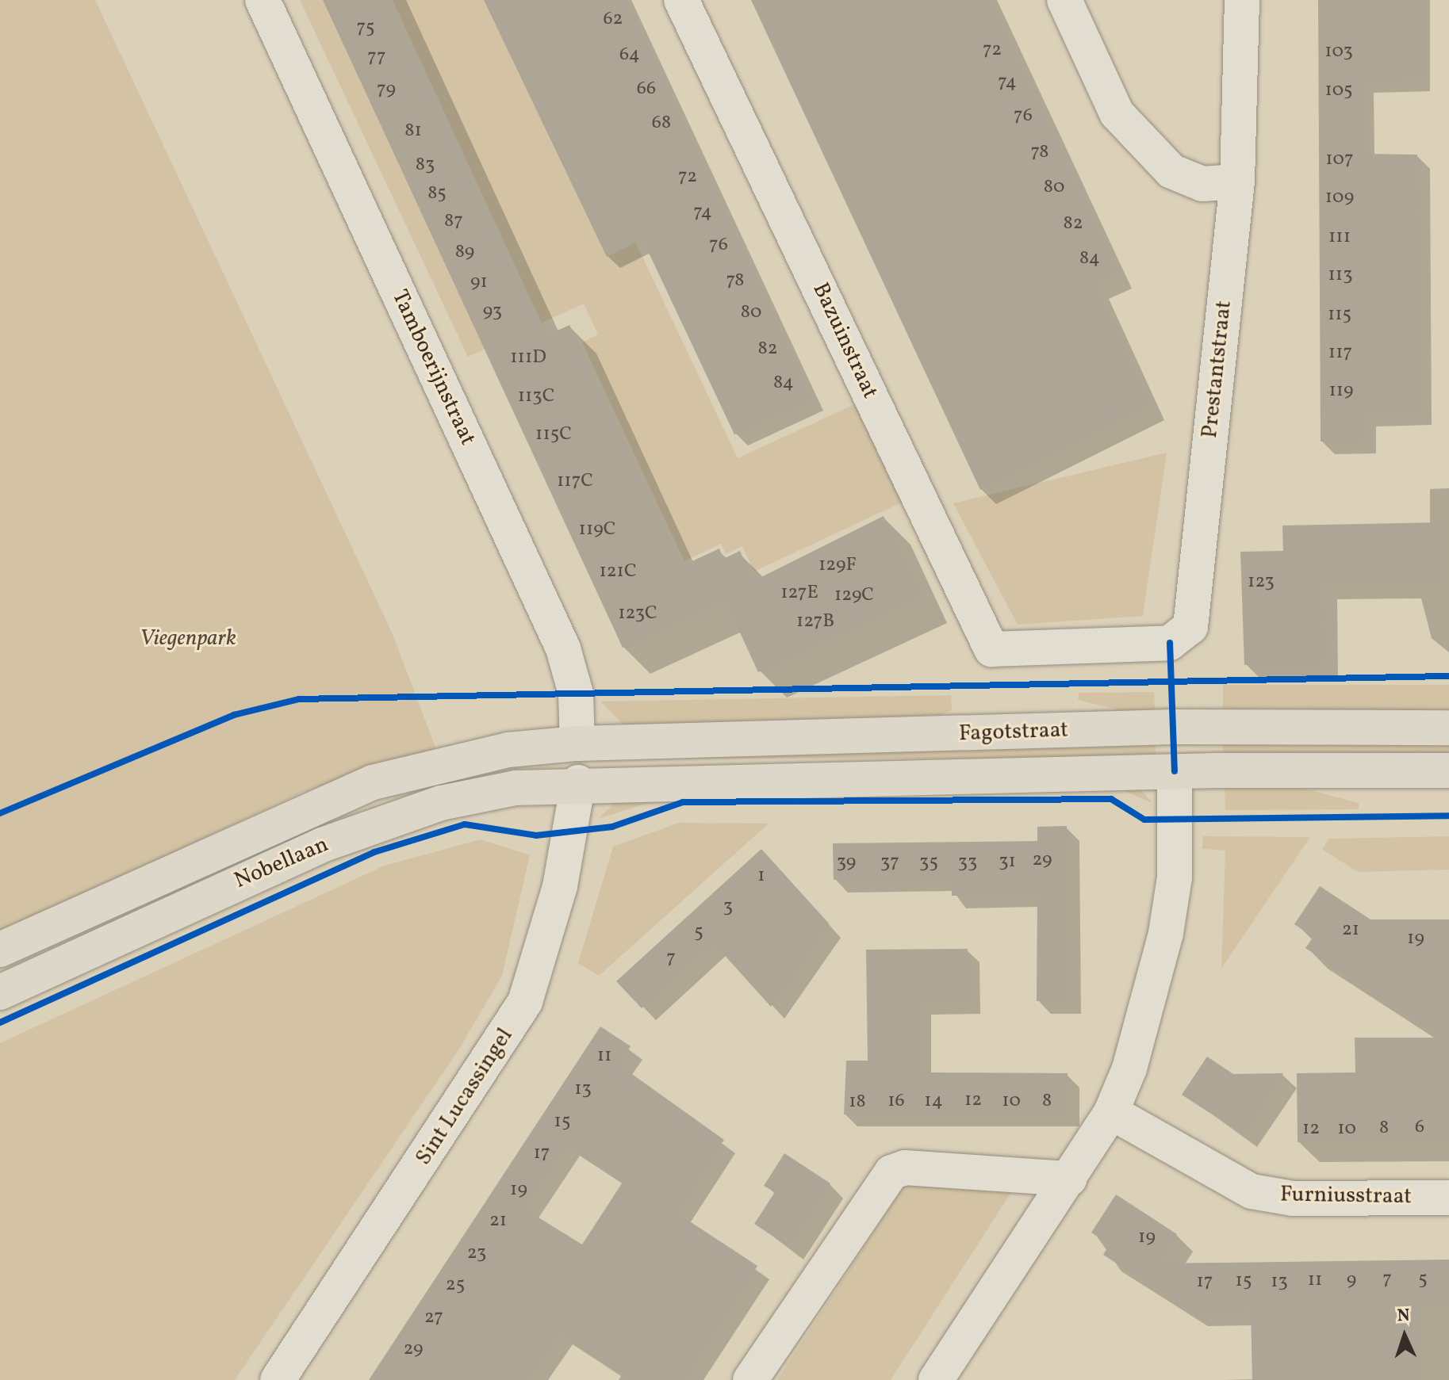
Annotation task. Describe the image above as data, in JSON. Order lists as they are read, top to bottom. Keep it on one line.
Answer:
{"streets":{"main road":["Fagotstraat","Nobellaan"],"street":["Bazuinstraat","Tamboerijnstraat","Prestantstraat","Sint Lucassingel","Furniusstraat"]},"crossings":[["Bazuinstraat","Prestantstraat"],["Tamboerijnstraat","Fagotstraat"],["Tamboerijnstraat","Nobellaan"],["Fagotstraat","Nobellaan"],["Fagotstraat","Sint Lucassingel"],["Nobellaan","Sint Lucassingel"]],"parks":["Viegenpark"],"house_numbers":["62","75","72","103","64","77","74","66","79","105","76","68","81","78","107","83","72","80","85","109","74","87","82","111","76","89","84","113","78","91","93","80","115","82","117","111D","84","119","113C","115C","117C","119C","129F","121C","123","127E","129C","123C","127B","29","31","39","37","35","33","1","3","21","5","19","7","11","13","12","16","14","10","8","18","15","6","8","12","10","17","19","21","19","23","7","5","11","9","15","17","13","25","27","29"],"north":"top"}
